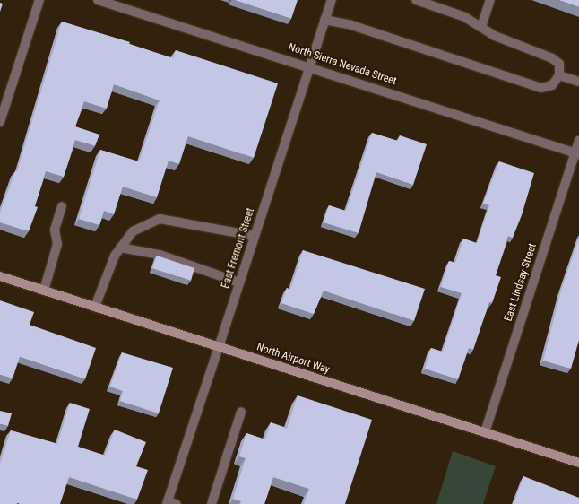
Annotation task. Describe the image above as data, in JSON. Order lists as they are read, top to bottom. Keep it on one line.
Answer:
{"streets":{"main road":["North Airport Way"],"street":["North Sierra Nevada Street","East Fremont Street","East Lindsay Street"]},"crossings":[["North Sierra Nevada Street","East Fremont Street"],["North Sierra Nevada Street","East Lindsay Street"],["East Fremont Street","North Airport Way"],["East Lindsay Street","North Airport Way"]]}
